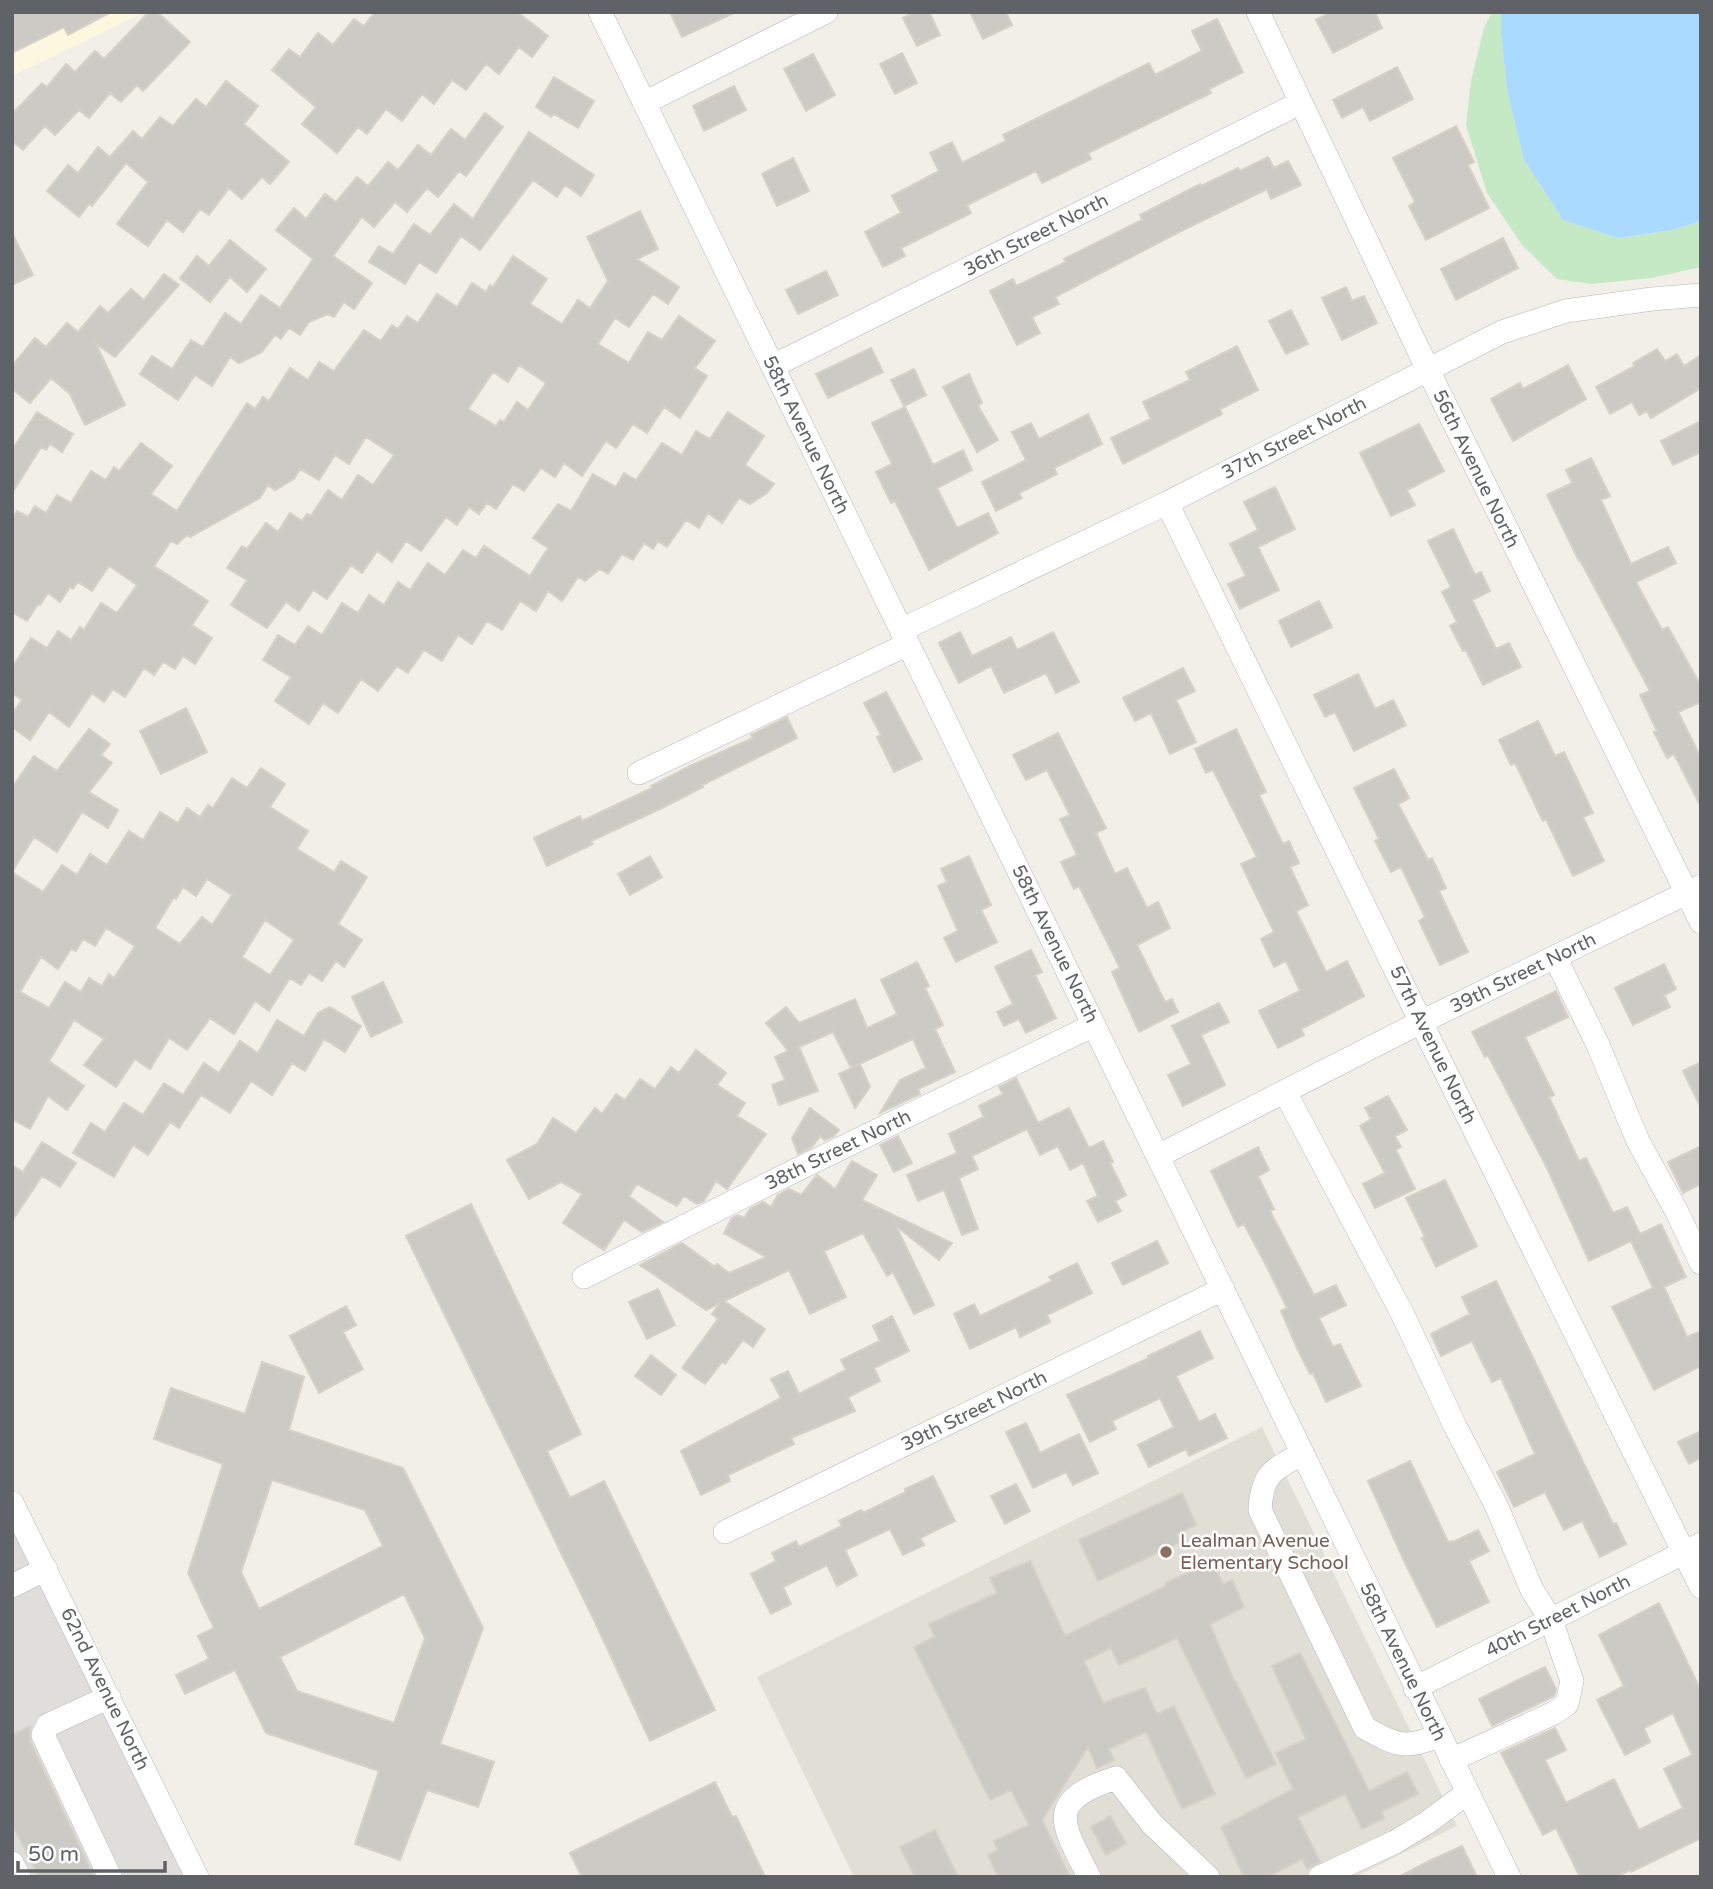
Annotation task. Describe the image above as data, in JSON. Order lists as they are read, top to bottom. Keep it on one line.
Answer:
{"streets":{"street":["36th Street North","58th Avenue North","37th Street North","56th Avenue North","39th Street North","57th Avenue North","38th Street North","40th Street North","62nd Avenue North"]},"crossings":[["36th Street North","58th Avenue North"],["36th Street North","56th Avenue North"],["58th Avenue North","37th Street North"],["58th Avenue North","39th Street North"],["58th Avenue North","38th Street North"],["58th Avenue North","40th Street North"],["37th Street North","56th Avenue North"],["37th Street North","57th Avenue North"],["56th Avenue North","39th Street North"],["39th Street North","57th Avenue North"],["57th Avenue North","40th Street North"]],"places":["Lealman Avenue Elementary School"],"scale_bar":"50 m"}
